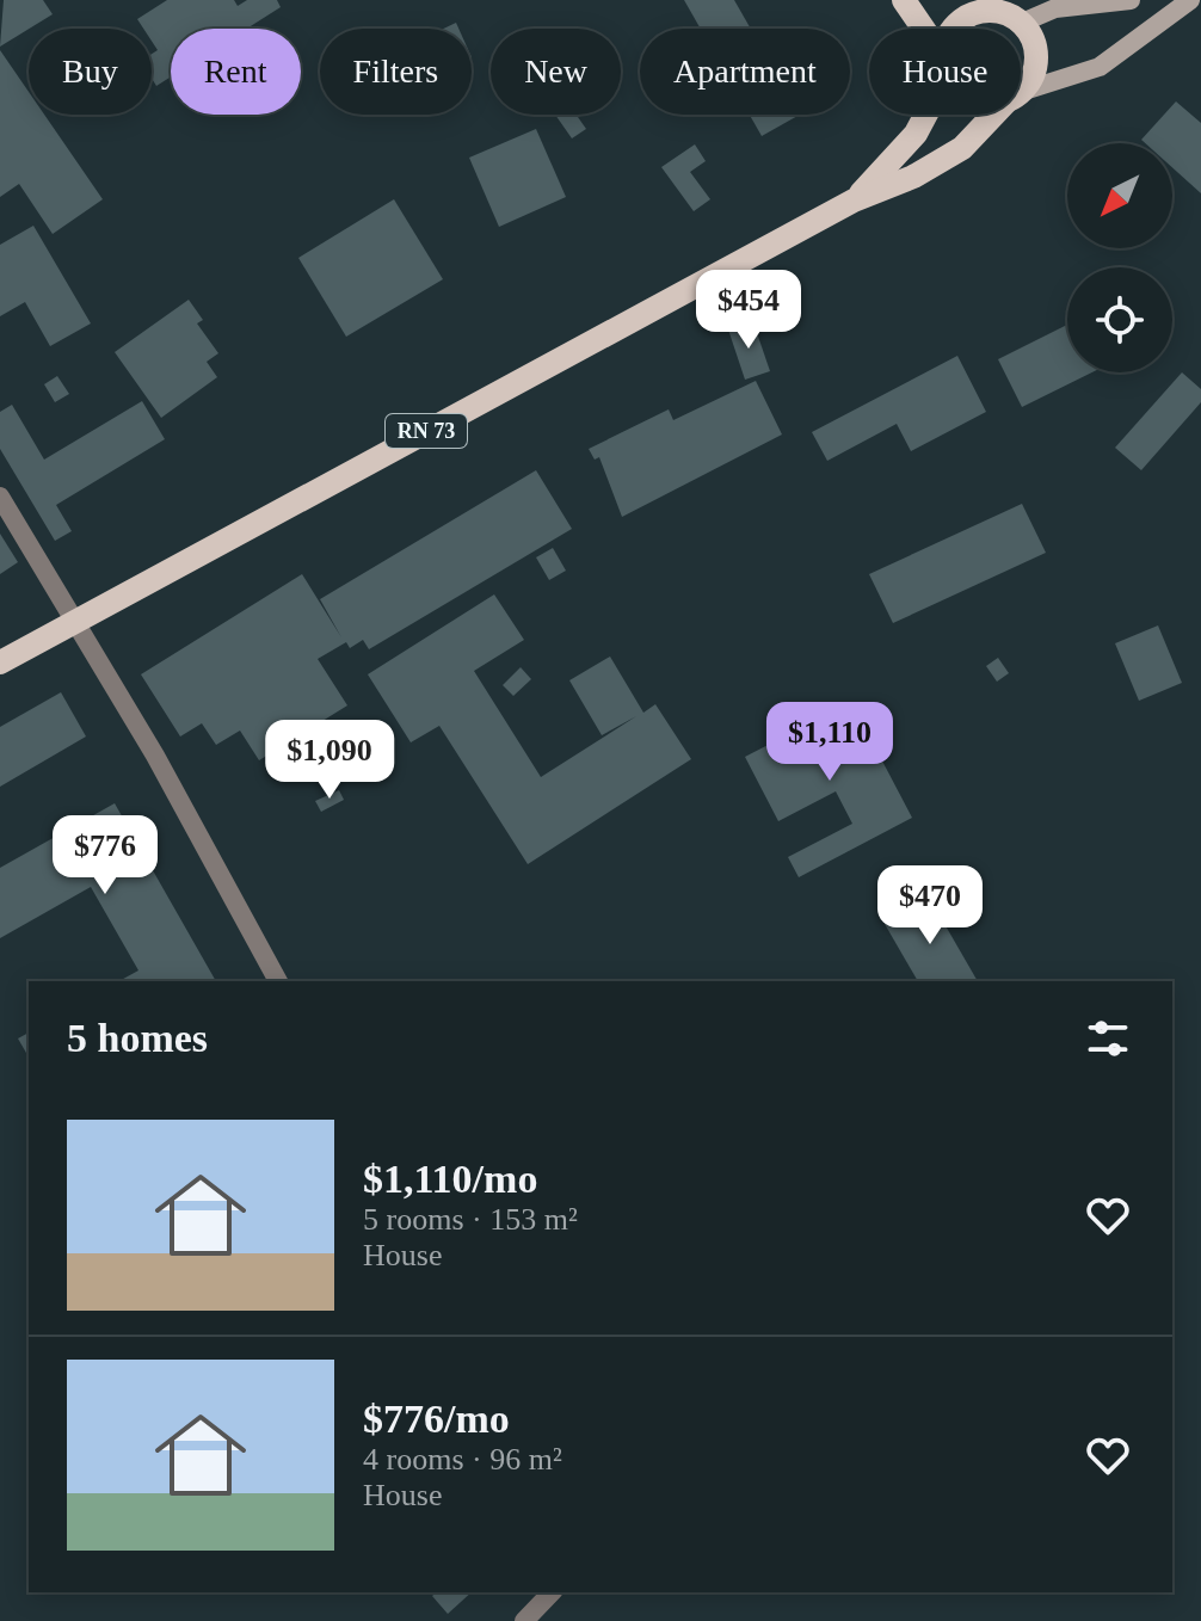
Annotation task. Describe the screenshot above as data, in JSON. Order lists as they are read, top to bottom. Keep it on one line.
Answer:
{"streets":{"main road":["RN 73"]},"north":"bottom left","page":{"chip":["Buy","Rent","Filters","New","Apartment","House"],"price":["$454","$1,110","$1,090","$776","$470"],"heading":"5 homes","list":[{"name":"$1,110/mo","note":"5 rooms · 153 m² · House"},{"name":"$776/mo","note":"4 rooms · 96 m² · House"}]}}
